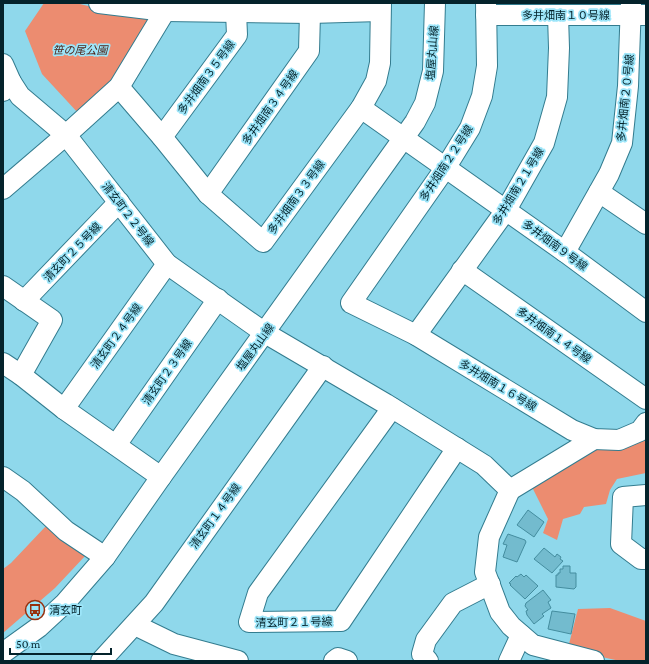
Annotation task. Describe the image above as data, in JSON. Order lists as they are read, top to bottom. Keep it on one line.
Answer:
{"streets":{"street":["多井畑南１０号線","塩屋丸山線","多井畑南３５号線","多井畑南２０号線","多井畑南３４号線","多井畑南２２号線","多井畑南２１号線","多井畑南３３号線","清玄町２２号線","多井畑南９号線","清玄町２５号線","多井畑南１４号線","清玄町２４号線","清玄町２３号線","多井畑南１６号線","清玄町１４号線","清玄町２１号線"]},"crossings":[["多井畑南１０号線","多井畑南２０号線"],["多井畑南１０号線","多井畑南２２号線"],["多井畑南１０号線","多井畑南２１号線"],["塩屋丸山線","清玄町２２号線"],["塩屋丸山線","多井畑南９号線"],["多井畑南３５号線","多井畑南３３号線"],["多井畑南２０号線","多井畑南９号線"],["多井畑南３４号線","多井畑南３３号線"],["多井畑南２２号線","多井畑南９号線"],["多井畑南２２号線","多井畑南１６号線"],["多井畑南２１号線","多井畑南９号線"],["多井畑南２１号線","多井畑南１４号線"],["多井畑南２１号線","多井畑南１６号線"],["多井畑南３３号線","多井畑南９号線"],["清玄町２２号線","清玄町２５号線"],["清玄町２２号線","清玄町２４号線"],["清玄町２２号線","清玄町２３号線"],["清玄町２２号線","清玄町１４号線"],["清玄町２２号線","清玄町２１号線"]],"parks":["笹の尾公園"],"places":{"bus stop":["清玄町"]},"scale_bar":"50 m"}
